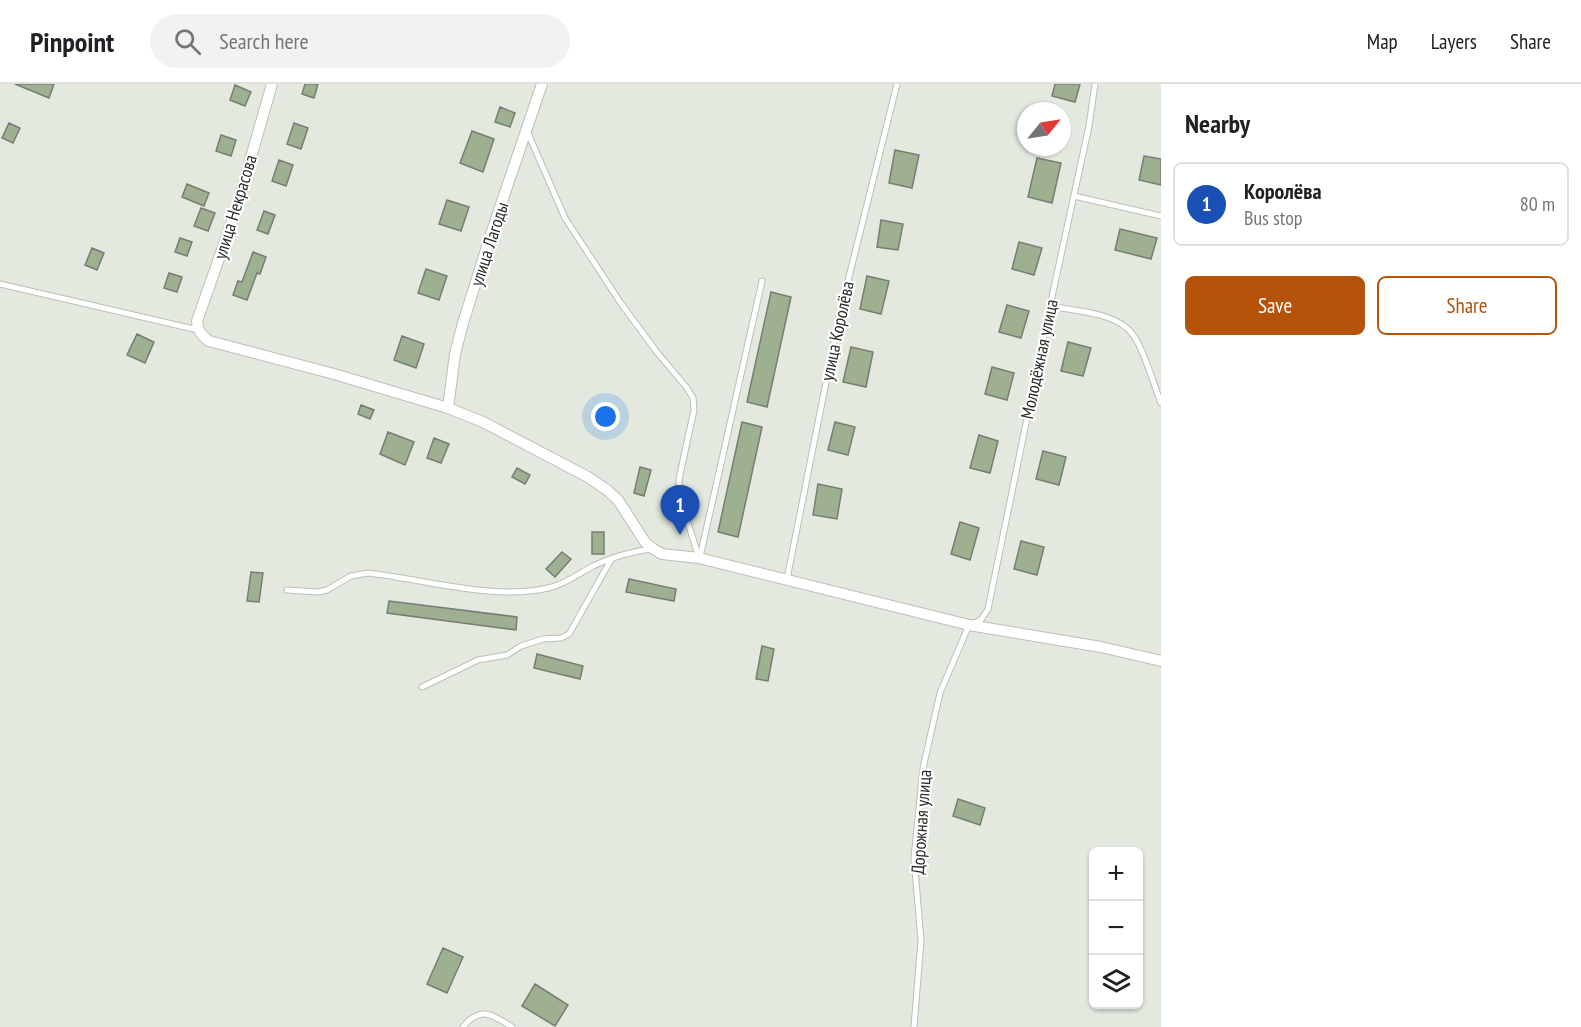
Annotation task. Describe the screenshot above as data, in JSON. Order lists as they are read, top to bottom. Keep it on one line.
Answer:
{"streets":{"street":["улица Некрасова","улица Лагоды"],"lane":["улица Королёва","Молодёжная улица","Дорожная улица"]},"crossings":[["Молодёжная улица","Дорожная улица"]],"north":"top right","page":{"header":"Pinpoint","search":"Search here","nav":["Map","Layers","Share"],"heading":"Nearby","list":[{"mark":"1","name":"Королёва","note":"Bus stop","value":"80 m"}],"buttons":["Save","Share"],"pins":"1","map_buttons":["+","−"]}}
